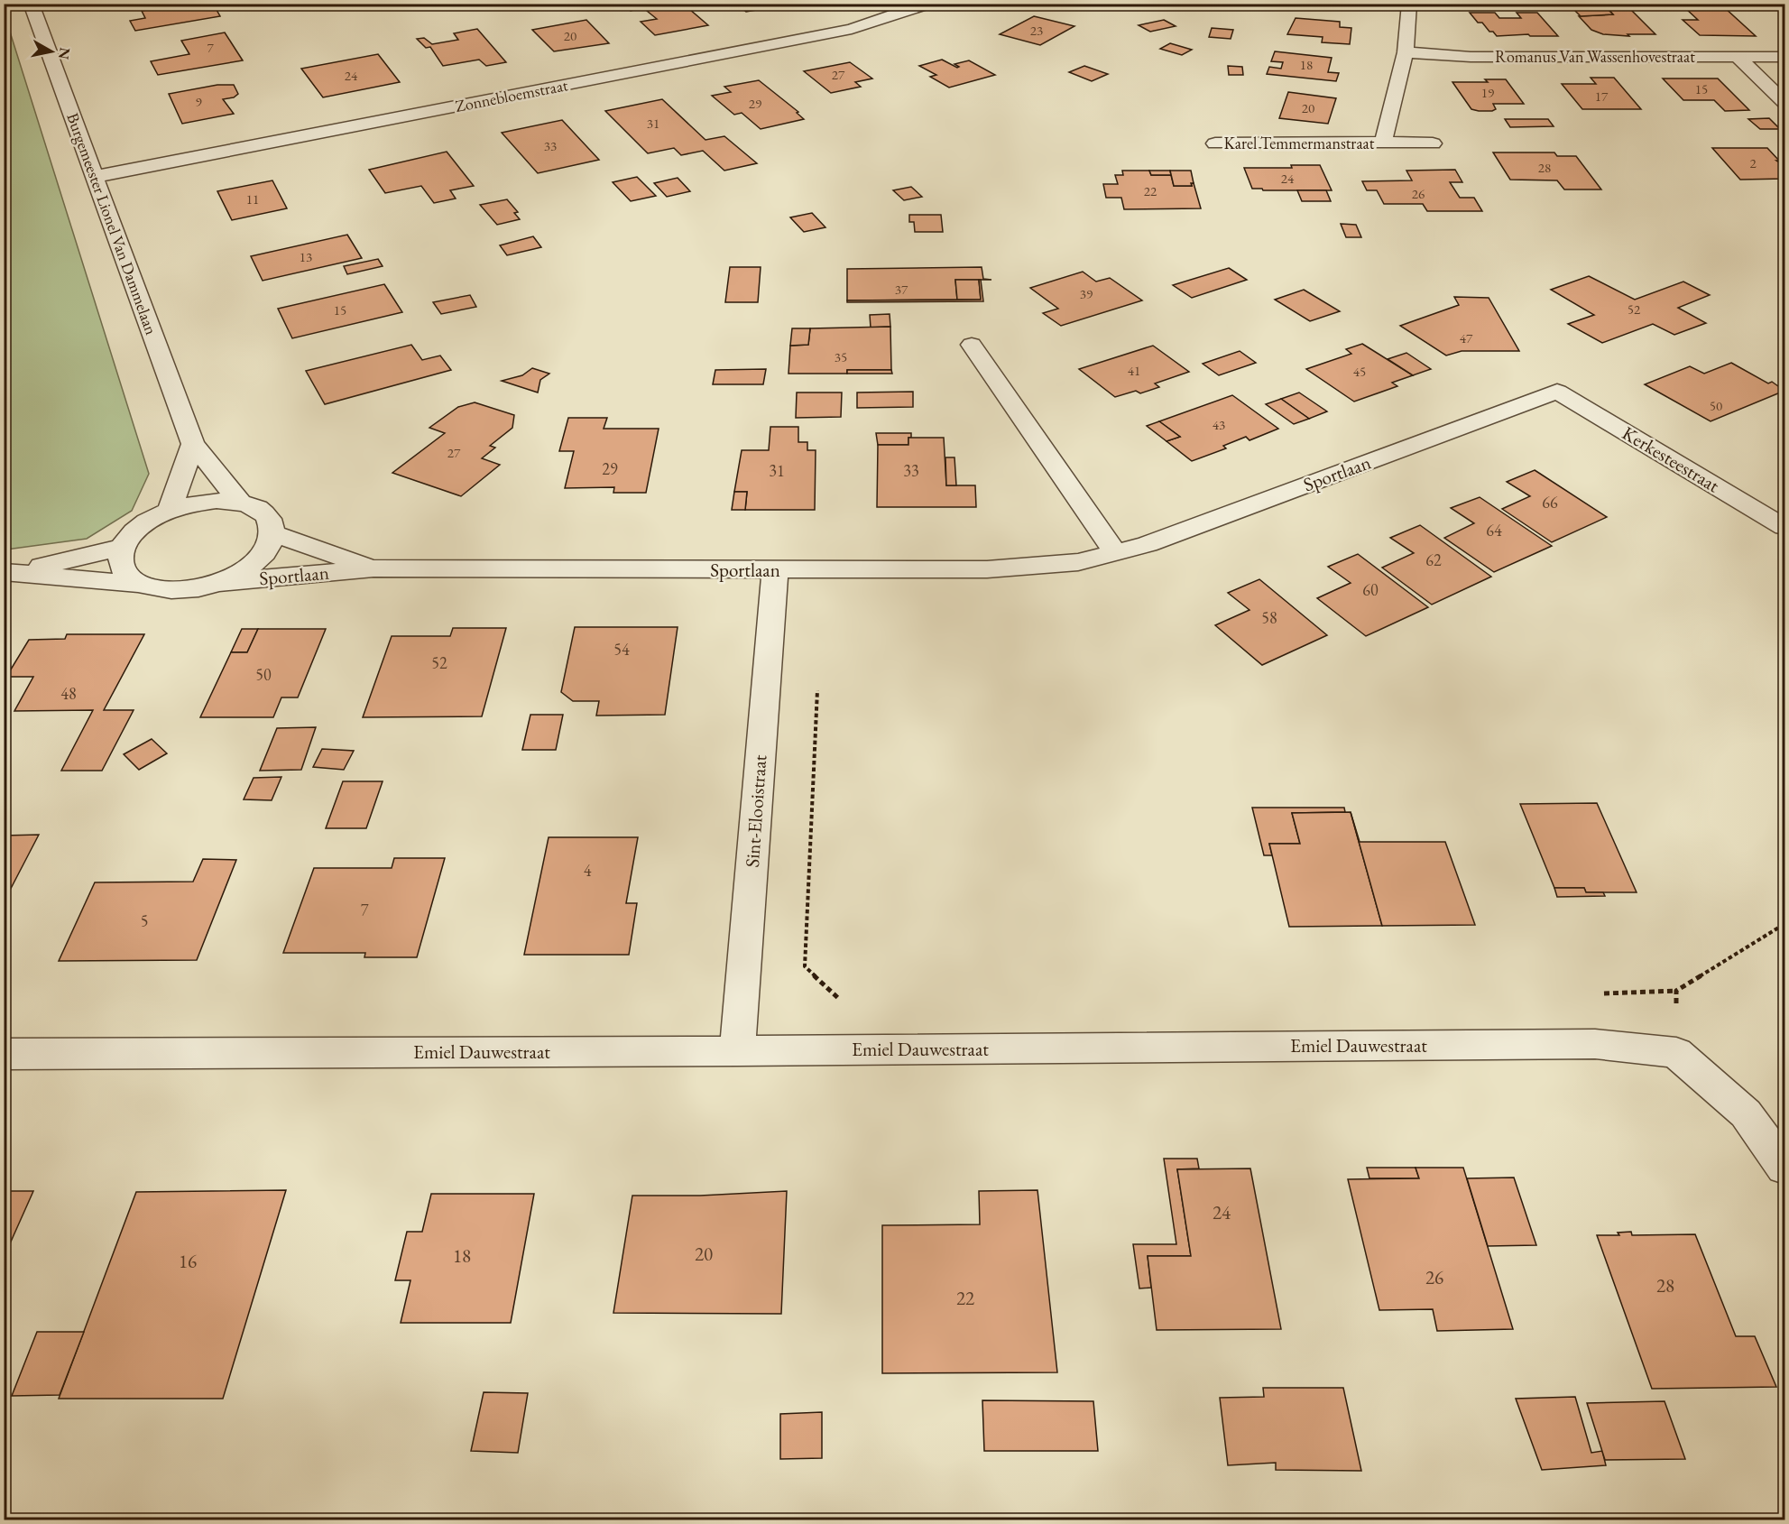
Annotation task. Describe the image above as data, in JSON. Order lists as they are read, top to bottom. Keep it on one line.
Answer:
{"streets":{"street":["Romanus Van Wassenhovestraat","Zonnebloemstraat","Karel Temmermanstraat","Burgemeester Lionel Van Dammelaan","Kerkesteestraat","Sportlaan","Sint-Elooistraat","Emiel Dauwestraat"]},"crossings":[["Romanus Van Wassenhovestraat","Karel Temmermanstraat"],["Zonnebloemstraat","Burgemeester Lionel Van Dammelaan"],["Kerkesteestraat","Sportlaan"],["Sportlaan","Sint-Elooistraat"],["Sint-Elooistraat","Emiel Dauwestraat"]],"house_numbers":["23","20","7","18","27","24","15","19","17","9","29","20","31","33","2","28","24","22","26","11","13","37","39","52","15","47","35","41","45","50","43","27","29","31","33","66","64","62","60","58","54","52","50","48","4","7","5","24","20","18","16","26","28","22"],"north":"right"}
